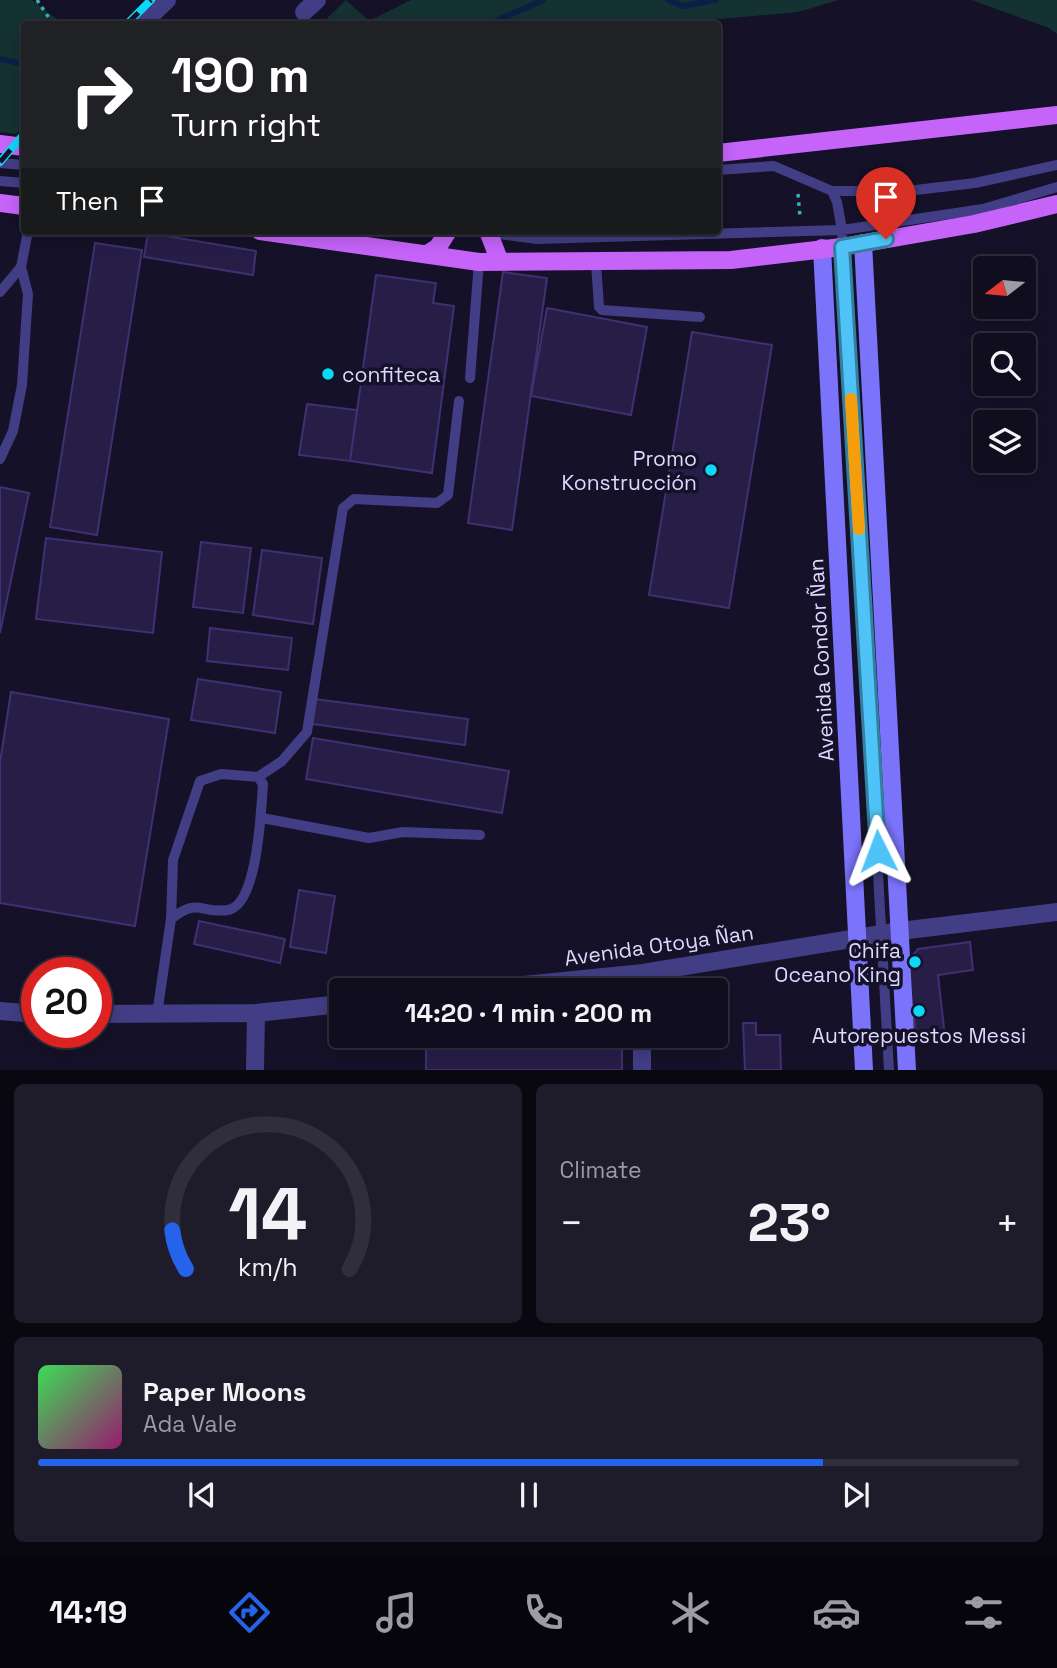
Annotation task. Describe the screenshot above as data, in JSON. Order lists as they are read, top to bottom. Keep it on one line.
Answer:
{"streets":{"main road":["Avenida Condor Ñan"],"street":["Avenida Otoya Ñan"]},"crossings":[["Avenida Condor Ñan","Avenida Otoya Ñan"]],"places":["confiteca","Promo Konstrucción","Chifa Oceano King","Autorepuestos Messi"],"north":"left","page":{"turn":["190 m","Turn right"],"then":"Then","limit":"20","trip":"14:20 · 1 min · 200 m","tile":"Climate","heat":["−","23°","+"],"song":["Paper Moons","Ada Vale"],"tabs":"14:19","gauge":["14","km/h"]}}
